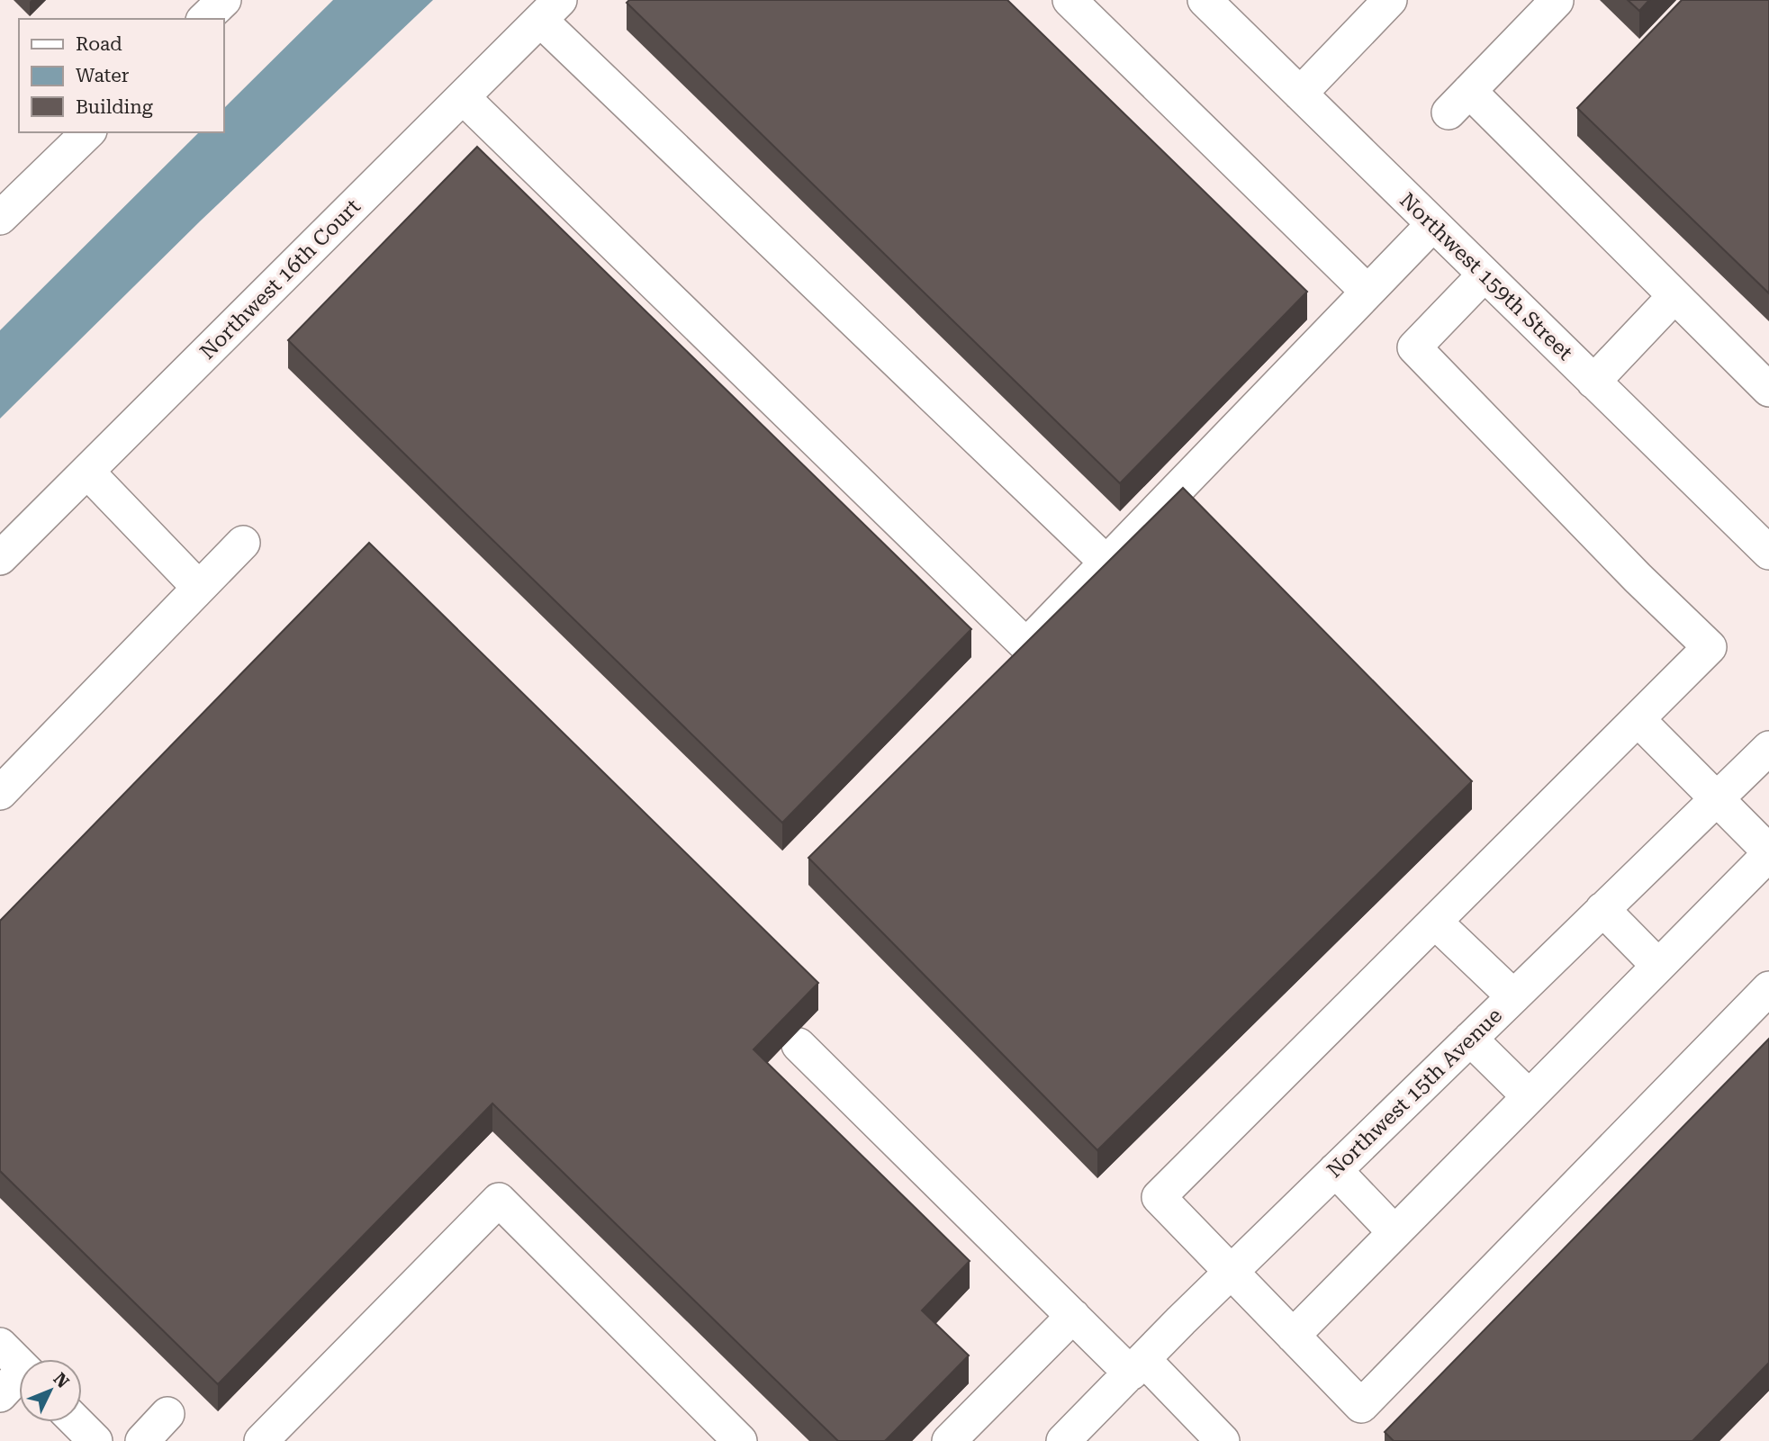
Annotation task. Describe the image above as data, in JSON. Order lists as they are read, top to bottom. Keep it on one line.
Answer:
{"streets":{"street":["Northwest 159th Street","Northwest 16th Court","Northwest 15th Avenue"]},"legend":["Road","Water","Building"],"north":"top right"}
